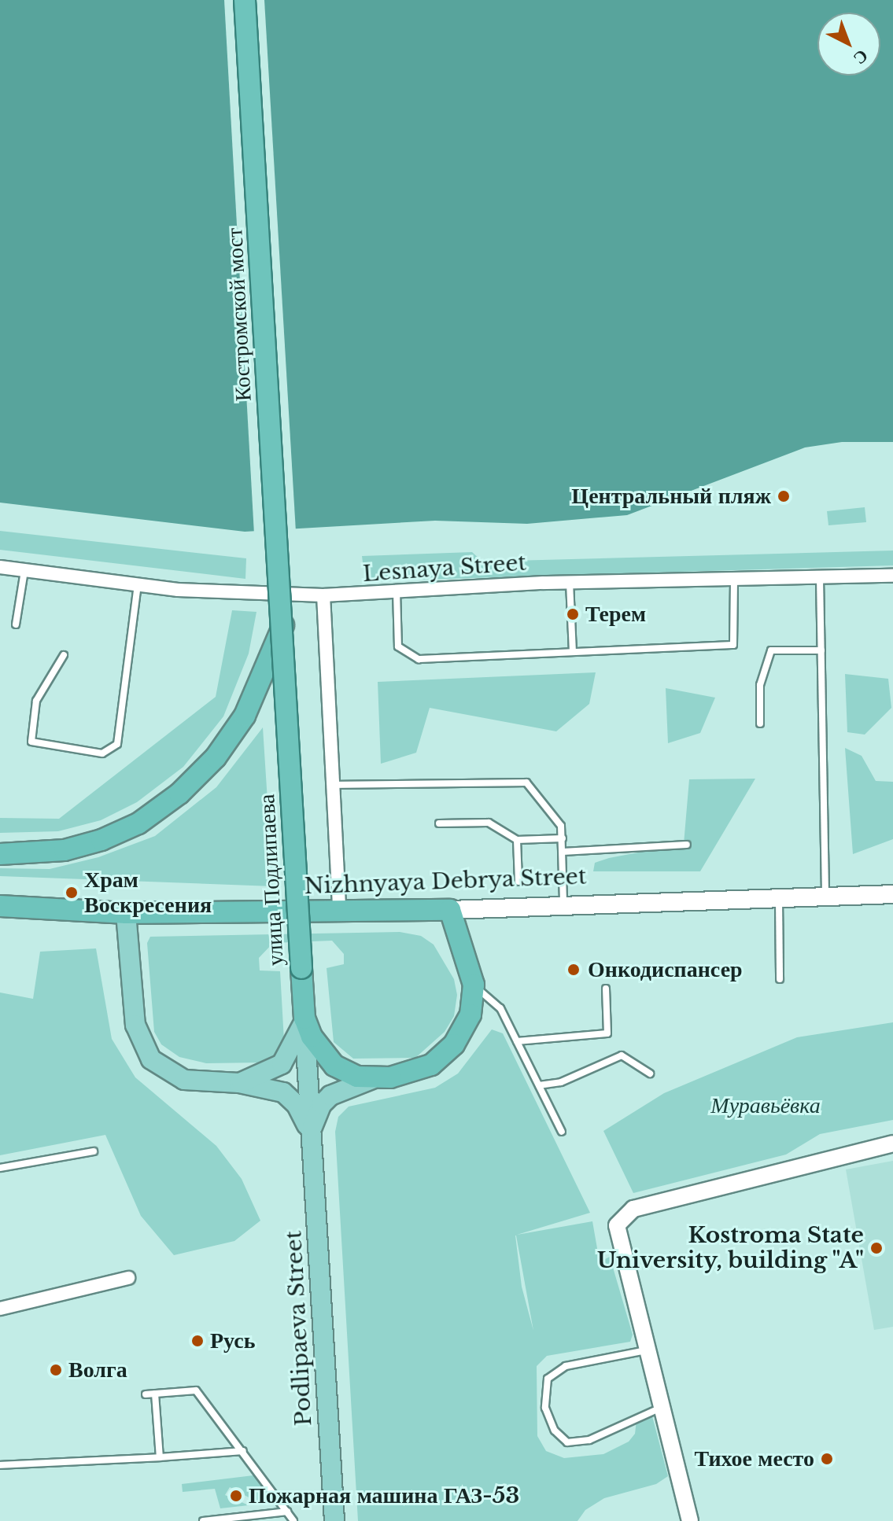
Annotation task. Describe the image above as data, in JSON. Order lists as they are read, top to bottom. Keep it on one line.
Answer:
{"streets":{"highway":["Костромской мост","улица Подлипаева","Nizhnyaya Debrya Street"],"main road":["Podlipaeva Street"],"street":["Lesnaya Street"]},"crossings":[["Костромской мост","улица Подлипаева"],["улица Подлипаева","Podlipaeva Street"]],"parks":["Муравьёвка"],"places":["Центральный пляж","Терем","Храм Воскресения","Онкодиспансер","Kostroma State University, building \"A\"","Русь","Волга","Тихое место","Пожарная машина ГАЗ-53"],"north":"bottom right"}
